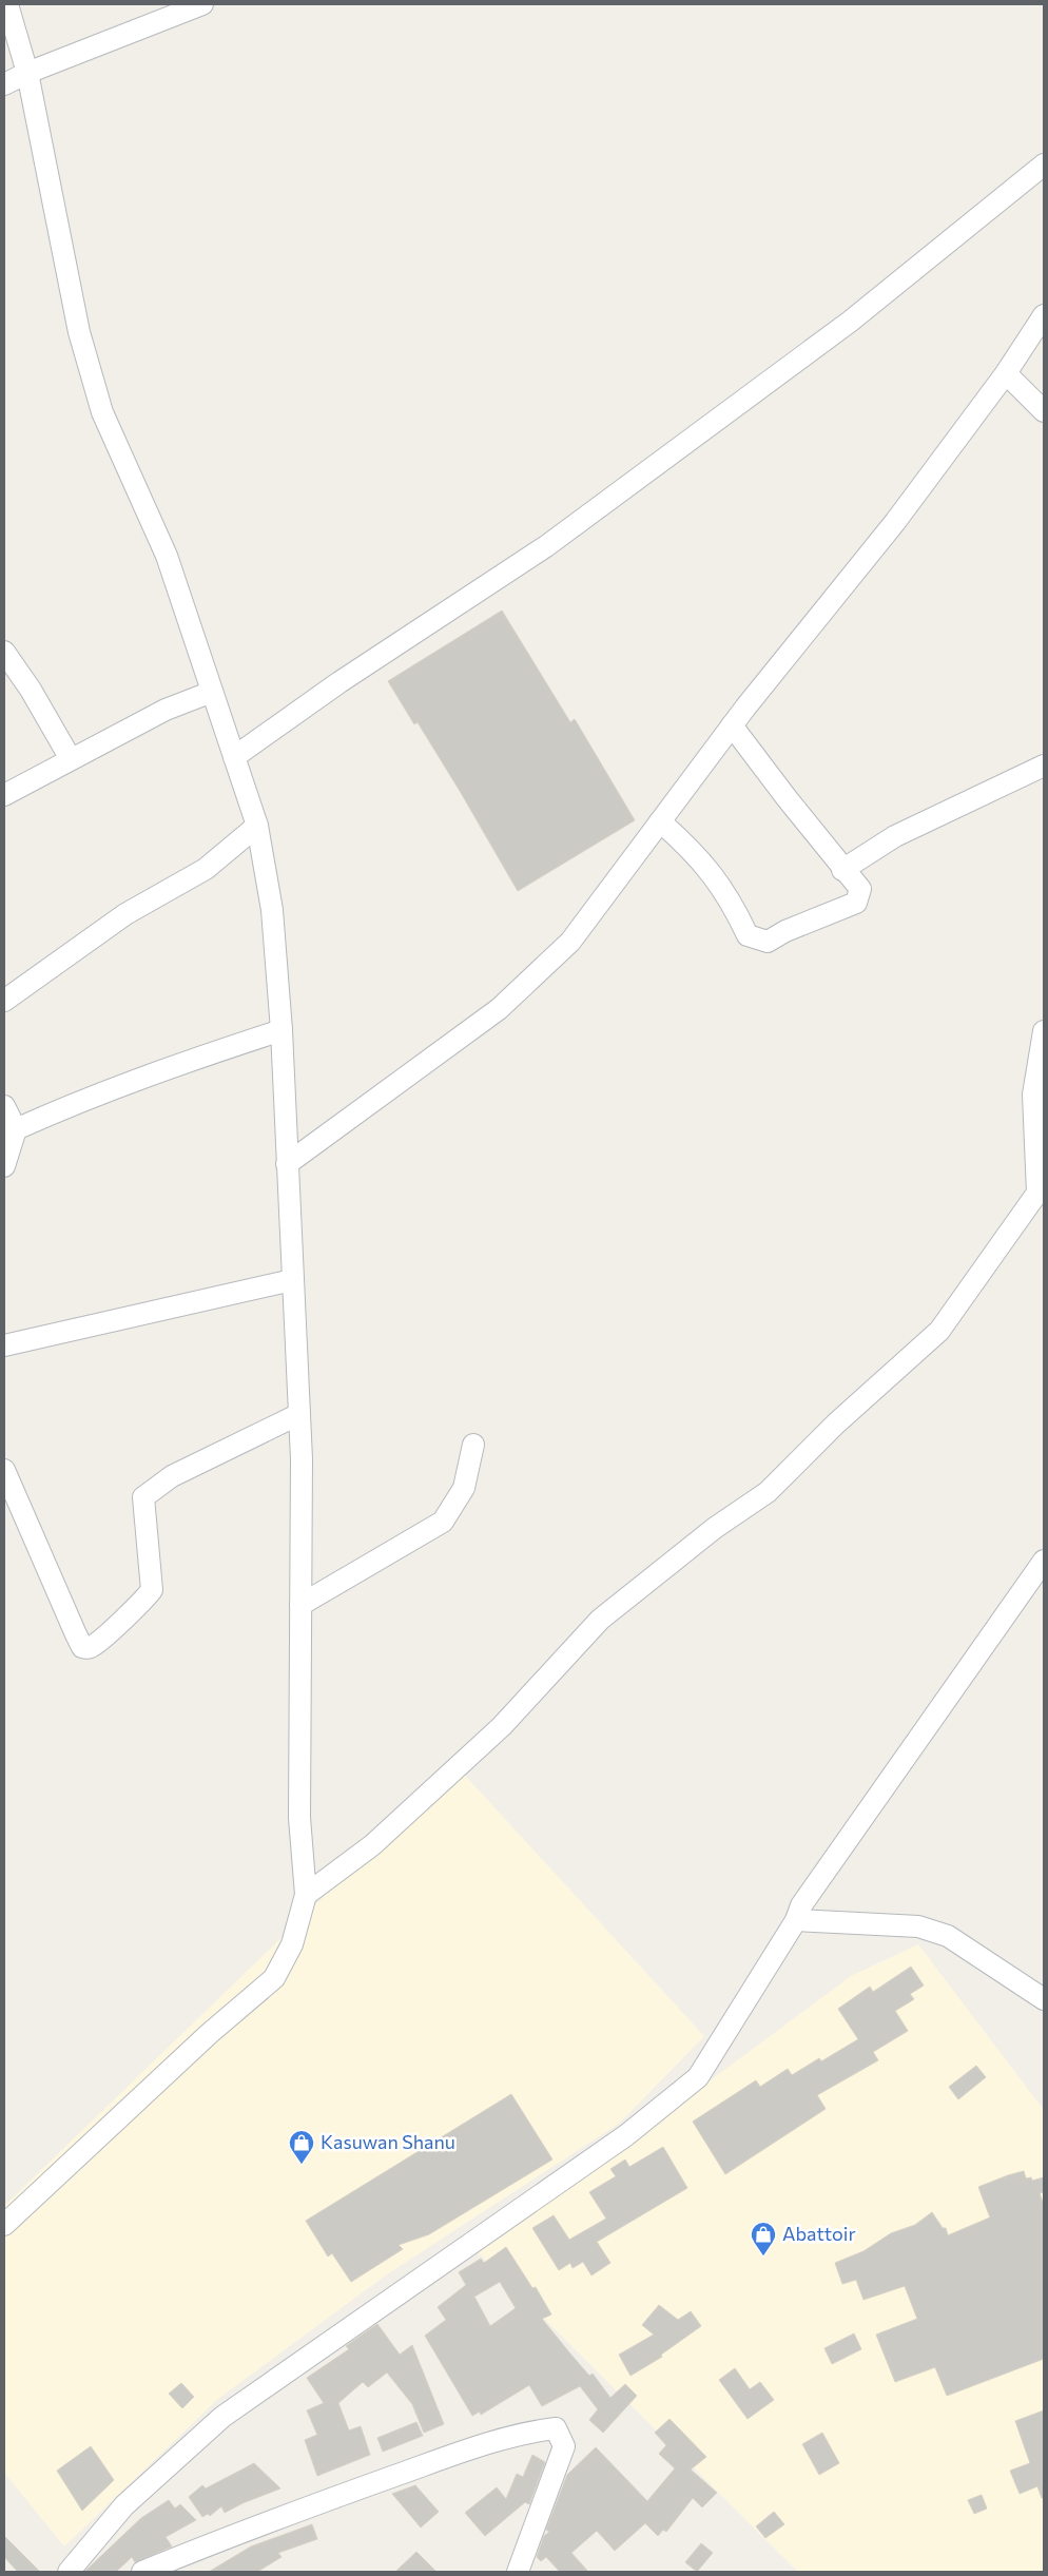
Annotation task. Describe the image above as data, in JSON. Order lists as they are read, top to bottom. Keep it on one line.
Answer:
{"places":{"shop":["Kasuwan Shanu","Abattoir"]}}
